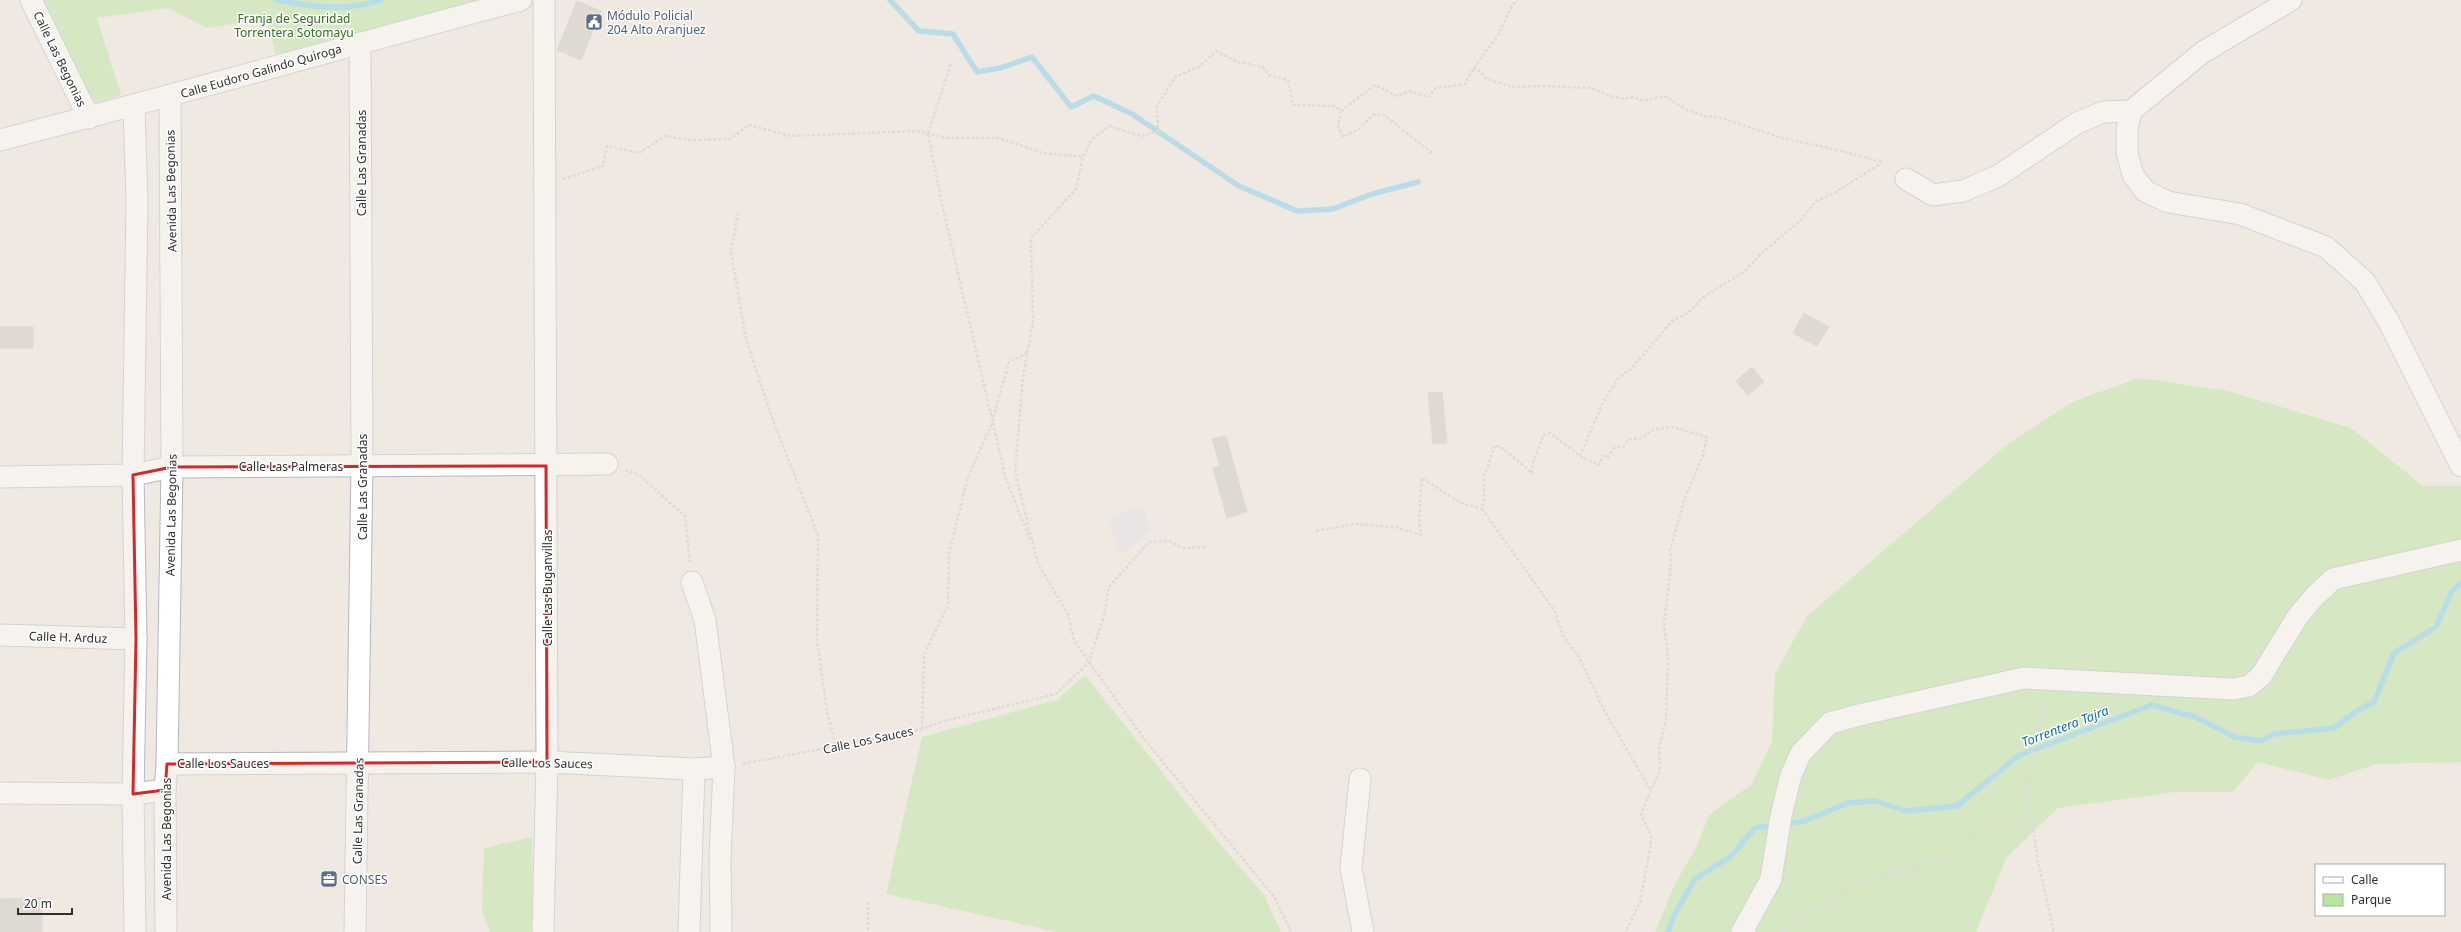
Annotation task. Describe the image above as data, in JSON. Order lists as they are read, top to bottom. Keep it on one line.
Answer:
{"streets":{"street":["Calle Las Begonias","Calle Eudoro Galindo Quiroga","Calle Las Granadas","Avenida Las Begonias","Calle Las Palmeras","Calle Las Buganvillas","Calle H. Arduz","Calle Los Sauces"]},"crossings":[["Calle Las Begonias","Calle Eudoro Galindo Quiroga"],["Calle Eudoro Galindo Quiroga","Calle Las Granadas"],["Calle Eudoro Galindo Quiroga","Avenida Las Begonias"],["Calle Las Granadas","Calle Las Palmeras"],["Calle Las Granadas","Calle Los Sauces"],["Avenida Las Begonias","Calle Las Palmeras"],["Avenida Las Begonias","Calle Los Sauces"],["Calle Las Palmeras","Calle Las Buganvillas"],["Calle Las Buganvillas","Calle Los Sauces"]],"water":["Torrentera Tajra"],"parks":["Franja de Seguridad Torrentera Sotomayu"],"places":{"public building":["Módulo Policial 204 Alto Aranjuez"],"office":["CONSES"]},"legend":["Calle","Parque"],"scale_bar":"20 m"}
